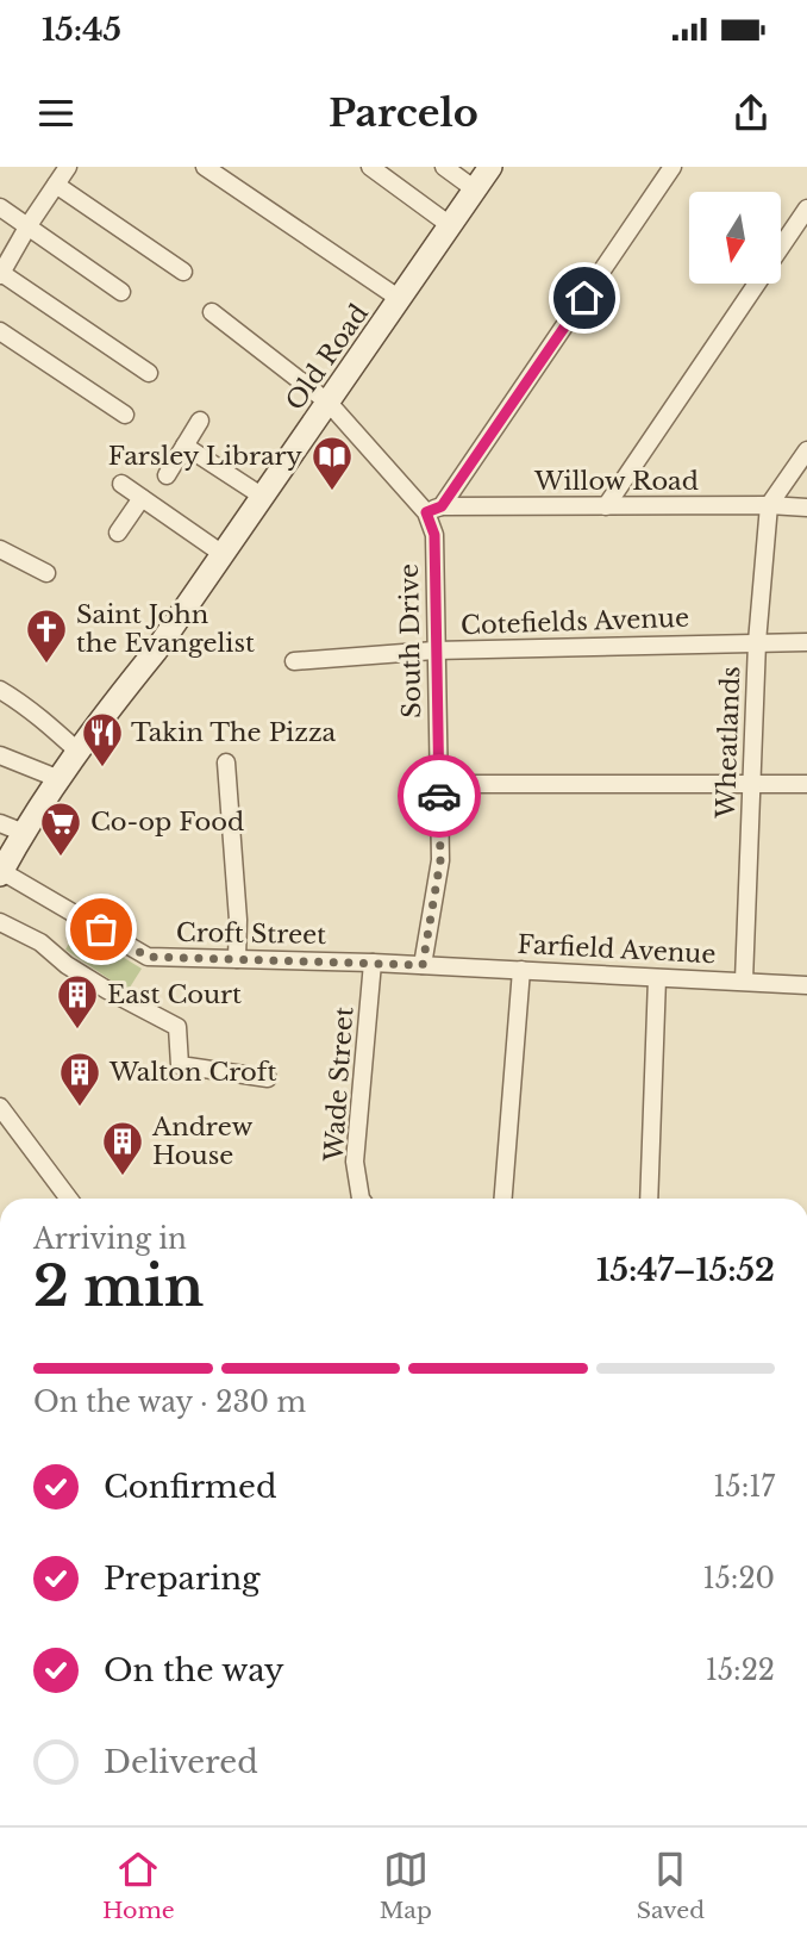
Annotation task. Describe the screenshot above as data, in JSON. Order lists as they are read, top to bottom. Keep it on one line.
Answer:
{"streets":{"main road":["Old Road"],"street":["Willow Road","Cotefields Avenue","South Drive","Wheatlands","Croft Street","Farfield Avenue","Wade Street"]},"crossings":[["Old Road","South Drive"],["Old Road","Croft Street"],["Willow Road","South Drive"],["Willow Road","Wheatlands"],["Cotefields Avenue","South Drive"],["Cotefields Avenue","Wheatlands"],["South Drive","Croft Street"],["South Drive","Farfield Avenue"],["Wheatlands","Farfield Avenue"],["Croft Street","Farfield Avenue"],["Croft Street","Wade Street"]],"places":{"library":["Farsley Library"],"church":["Saint John the Evangelist"],"restaurant":["Takin The Pizza"],"supermarket":["Co-op Food"],"building":["East Court","Walton Croft","Andrew House"]},"north":"bottom","page":{"status":"15:45","header":"Parcelo","heading":["2 min","Arriving in","15:47–15:52"],"bar":"On the way · 230 m","list":[["Confirmed","15:17"],["Preparing","15:20"],["On the way","15:22"],"Delivered"],"tabs":["Home","Map","Saved"]}}
